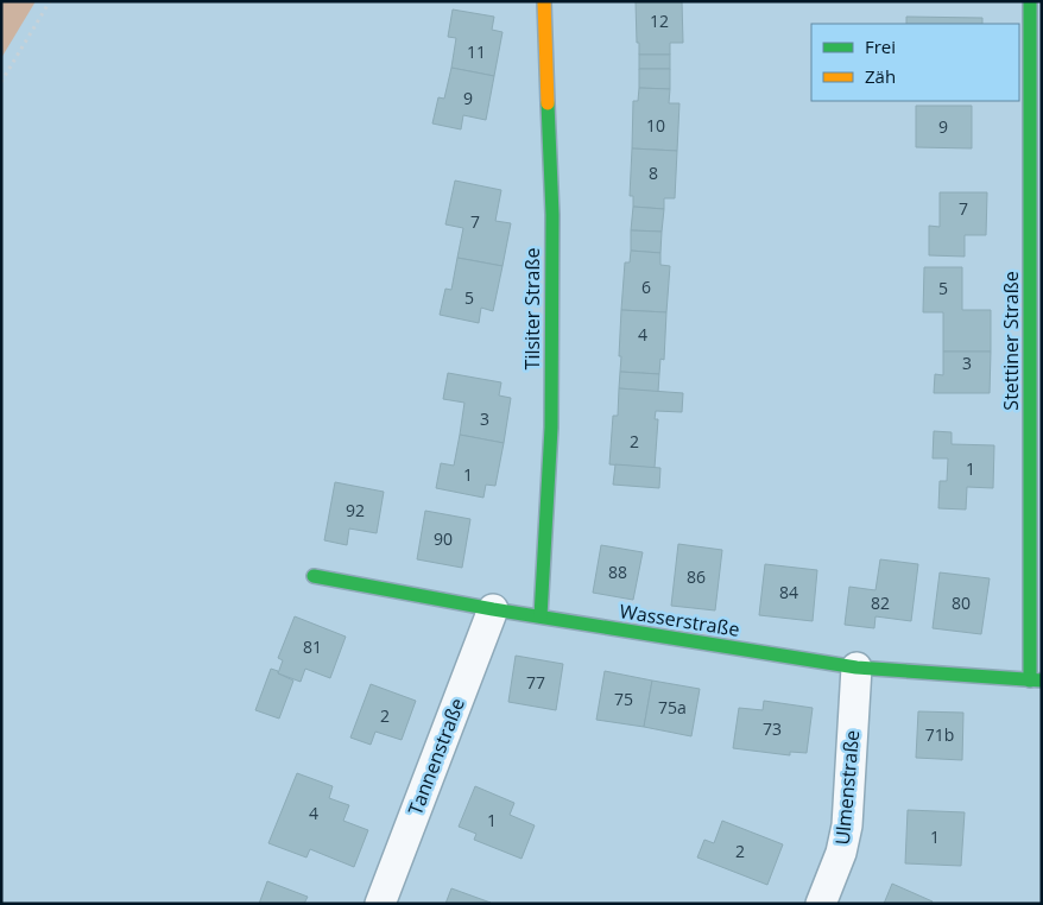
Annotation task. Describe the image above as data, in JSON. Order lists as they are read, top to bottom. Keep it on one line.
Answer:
{"streets":{"street":["Tilsiter Straße","Stettiner Straße","Wasserstraße","Tannenstraße","Ulmenstraße"]},"crossings":[["Tilsiter Straße","Wasserstraße"],["Stettiner Straße","Wasserstraße"],["Wasserstraße","Tannenstraße"],["Wasserstraße","Ulmenstraße"]],"house_numbers":["12","11","9","10","9","8","7","7","6","5","5","4","3","3","2","1","1","92","90","88","86","84","82","80","81","77","75","75a","2","73","71b","4","1","1","2"],"legend":["Frei","Zäh"]}
